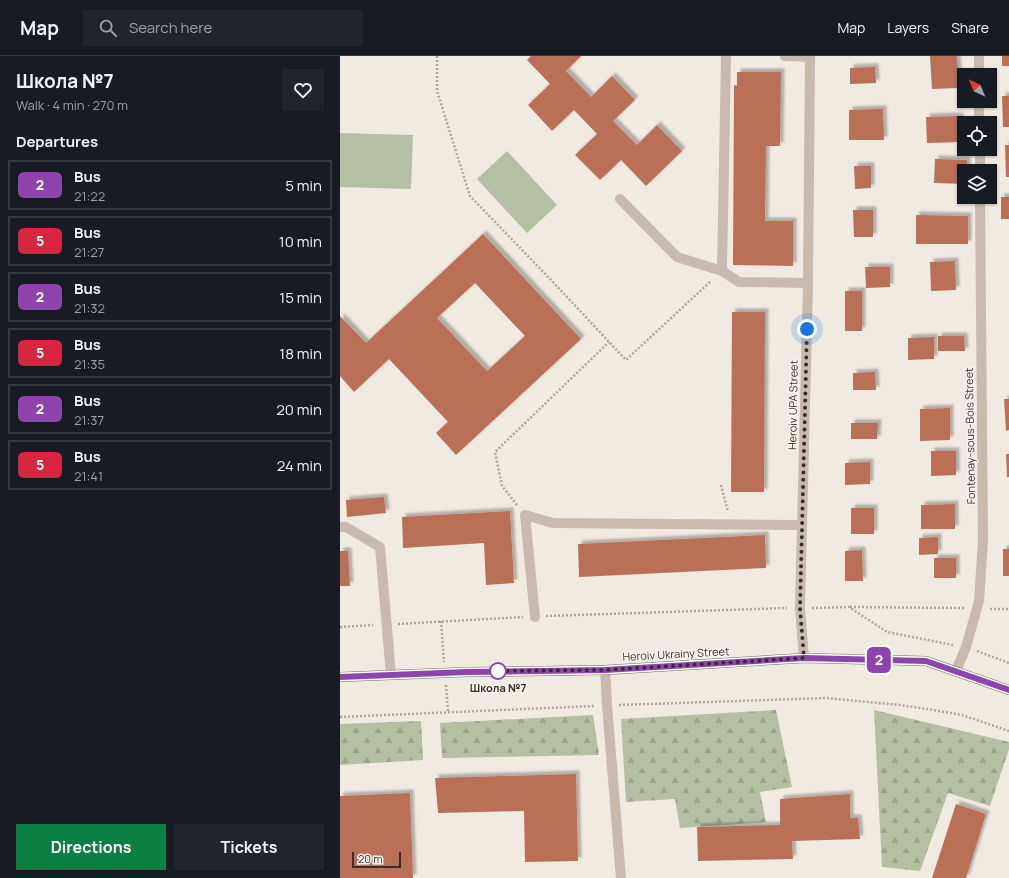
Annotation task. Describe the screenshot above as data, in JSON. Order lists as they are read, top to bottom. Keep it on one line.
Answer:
{"streets":{"main road":["Heroiv Ukrainy Street"],"street":["Heroiv UPA Street","Fontenay-sous-Bois Street"]},"crossings":[["Heroiv UPA Street","Heroiv Ukrainy Street"],["Fontenay-sous-Bois Street","Heroiv Ukrainy Street"]],"places":["Школа №7"],"lines":["bus line 2"],"scale_bar":"20 m","north":"top left","page":{"header":"Map","search":"Search here","nav":["Map","Layers","Share"],"heading":[["Школа №7","Walk · 4 min · 270 m"],"Departures"],"on_map":"2","list":[{"mark":"2","name":"Bus","note":"21:22","value":"5 min"},{"mark":"5","name":"Bus","note":"21:27","value":"10 min"},{"mark":"2","name":"Bus","note":"21:32","value":"15 min"},{"mark":"5","name":"Bus","note":"21:35","value":"18 min"},{"mark":"2","name":"Bus","note":"21:37","value":"20 min"},{"mark":"5","name":"Bus","note":"21:41","value":"24 min"}],"buttons":["Directions","Tickets"],"scale":"20 m"}}
